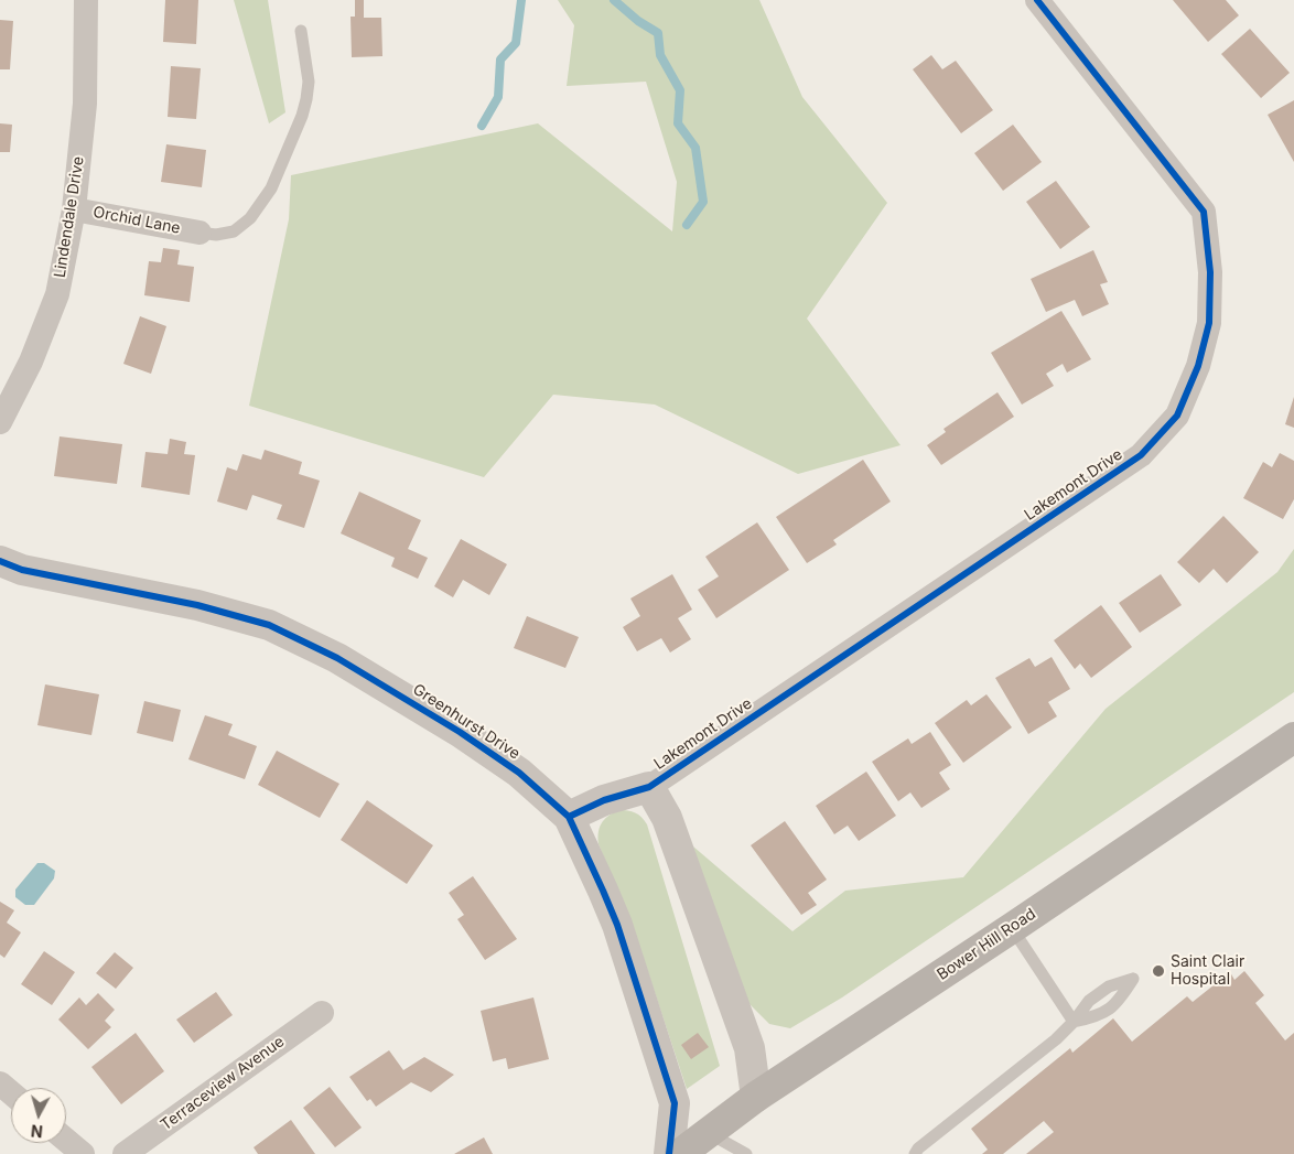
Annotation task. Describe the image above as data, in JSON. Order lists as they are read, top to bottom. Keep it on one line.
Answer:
{"streets":{"main road":["Bower Hill Road"],"street":["Lindendale Drive","Orchid Lane","Lakemont Drive","Greenhurst Drive","Terraceview Avenue"]},"crossings":[["Lindendale Drive","Orchid Lane"],["Lakemont Drive","Greenhurst Drive"],["Lakemont Drive","Bower Hill Road"]],"places":["Saint Clair Hospital"],"north":"bottom"}
